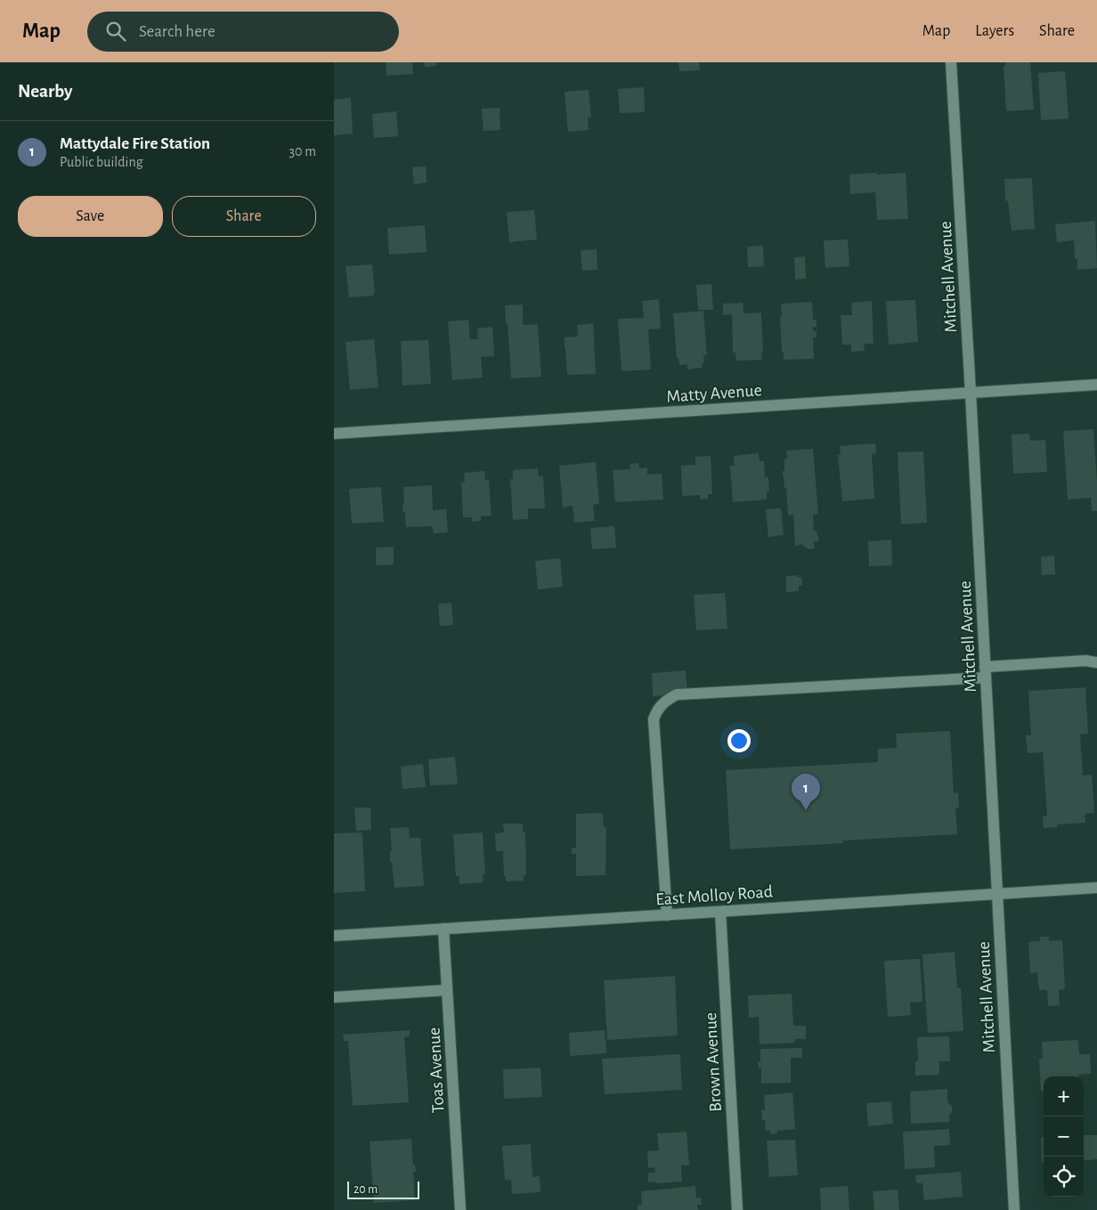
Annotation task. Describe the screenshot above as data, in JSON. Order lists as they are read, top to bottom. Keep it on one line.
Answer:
{"streets":{"street":["Mitchell Avenue","Matty Avenue","East Molloy Road","Brown Avenue","Toas Avenue"]},"crossings":[["Mitchell Avenue","Matty Avenue"],["Mitchell Avenue","East Molloy Road"],["East Molloy Road","Brown Avenue"],["East Molloy Road","Toas Avenue"]],"scale_bar":"20 m","page":{"header":"Map","search":"Search here","nav":["Map","Layers","Share"],"heading":"Nearby","list":[{"mark":"1","name":"Mattydale Fire Station","note":"Public building","value":"30 m"}],"buttons":["Save","Share"],"pins":"1","map_buttons":["+","−"],"scale":"20 m"}}
